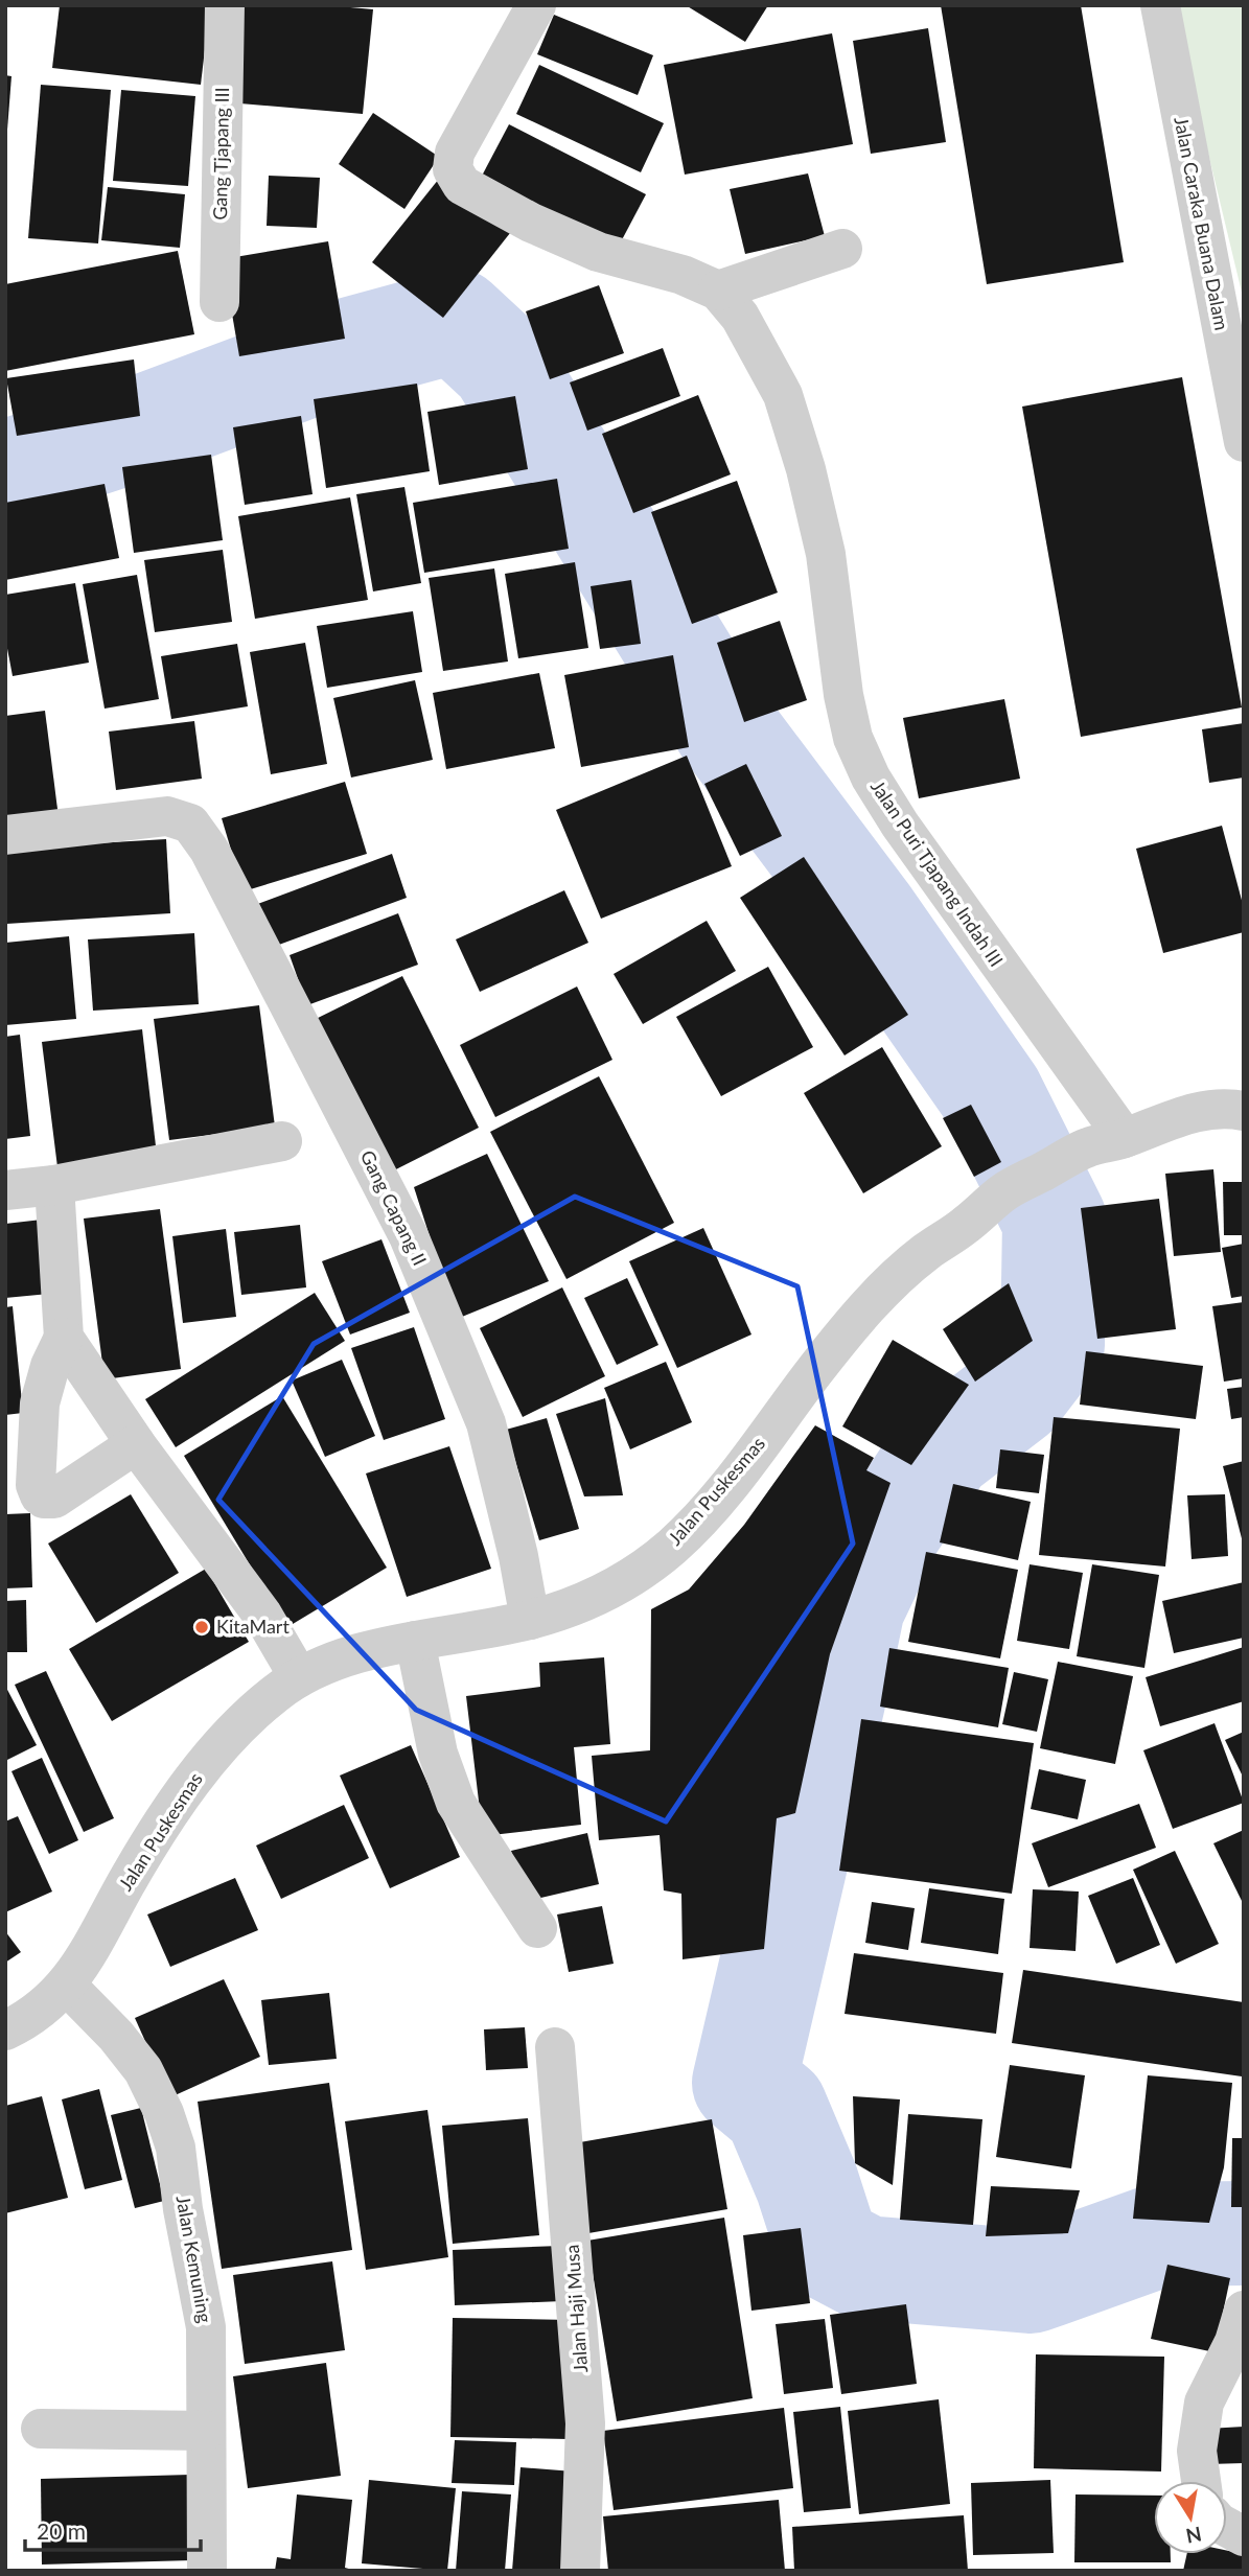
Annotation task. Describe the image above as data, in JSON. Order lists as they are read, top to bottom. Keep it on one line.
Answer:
{"streets":{"street":["Gang Tjapang III","Jalan Caraka Buana Dalam","Jalan Puri Tjapang Indah III","Gang Capang II","Jalan Puskesmas","Jalan Kemuning","Jalan Haji Musa"]},"crossings":[["Jalan Puri Tjapang Indah III","Jalan Puskesmas"],["Gang Capang II","Jalan Puskesmas"],["Jalan Puskesmas","Jalan Kemuning"]],"places":["KitaMart"],"scale_bar":"20 m","north":"bottom"}
